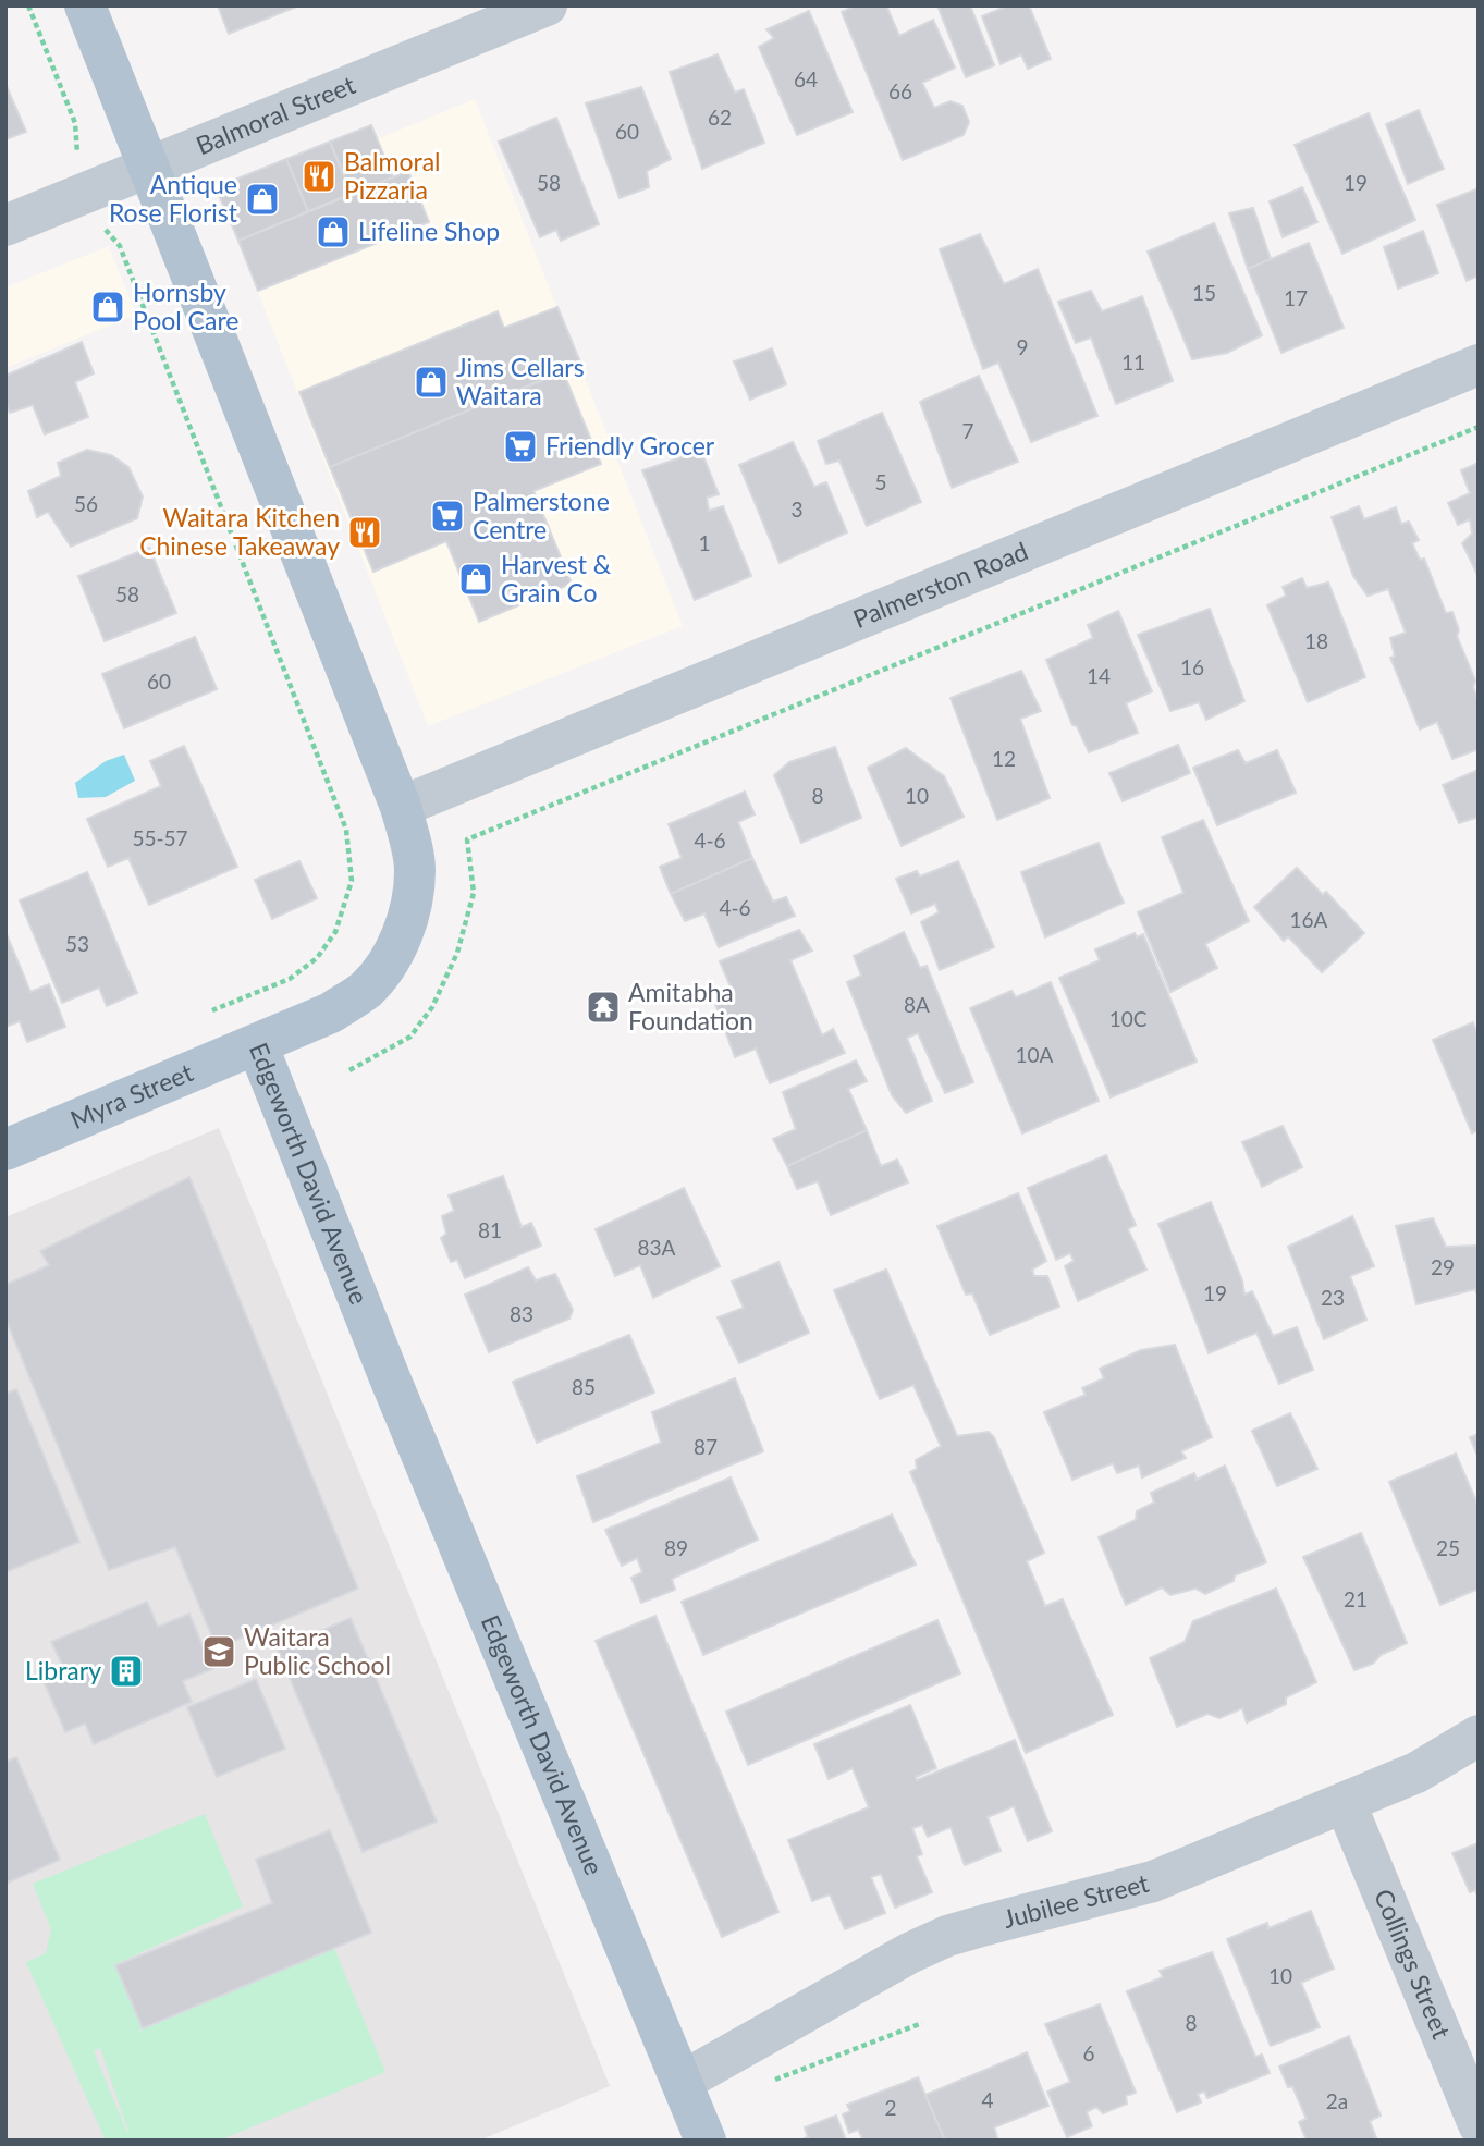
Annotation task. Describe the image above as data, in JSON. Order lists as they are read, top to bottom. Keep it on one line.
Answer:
{"streets":{"main road":["Myra Street","Edgeworth David Avenue"],"street":["Balmoral Street","Palmerston Road","Jubilee Street","Collings Street"]},"crossings":[["Balmoral Street","Edgeworth David Avenue"],["Palmerston Road","Edgeworth David Avenue"],["Myra Street","Edgeworth David Avenue"],["Edgeworth David Avenue","Jubilee Street"],["Jubilee Street","Collings Street"]],"places":{"restaurant":["Balmoral Pizzaria","Waitara Kitchen Chinese Takeaway"],"shop":["Antique Rose Florist","Lifeline Shop","Hornsby Pool Care","Jims Cellars Waitara","Harvest & Grain Co"],"supermarket":["Friendly Grocer","Palmerstone Centre"],"temple":["Amitabha Foundation"],"school or university":["Waitara Public School"],"building":["Library"]},"house_numbers":["64","66","62","60","58","19","15","17","9","11","7","5","56","3","1","58","18","16","14","60","12","8","10","55-57","4-6","4-6","16A","53","8A","10C","10A","81","83A","29","19","23","83","85","87","89","25","21","10","8","6","4","2a","2"]}
